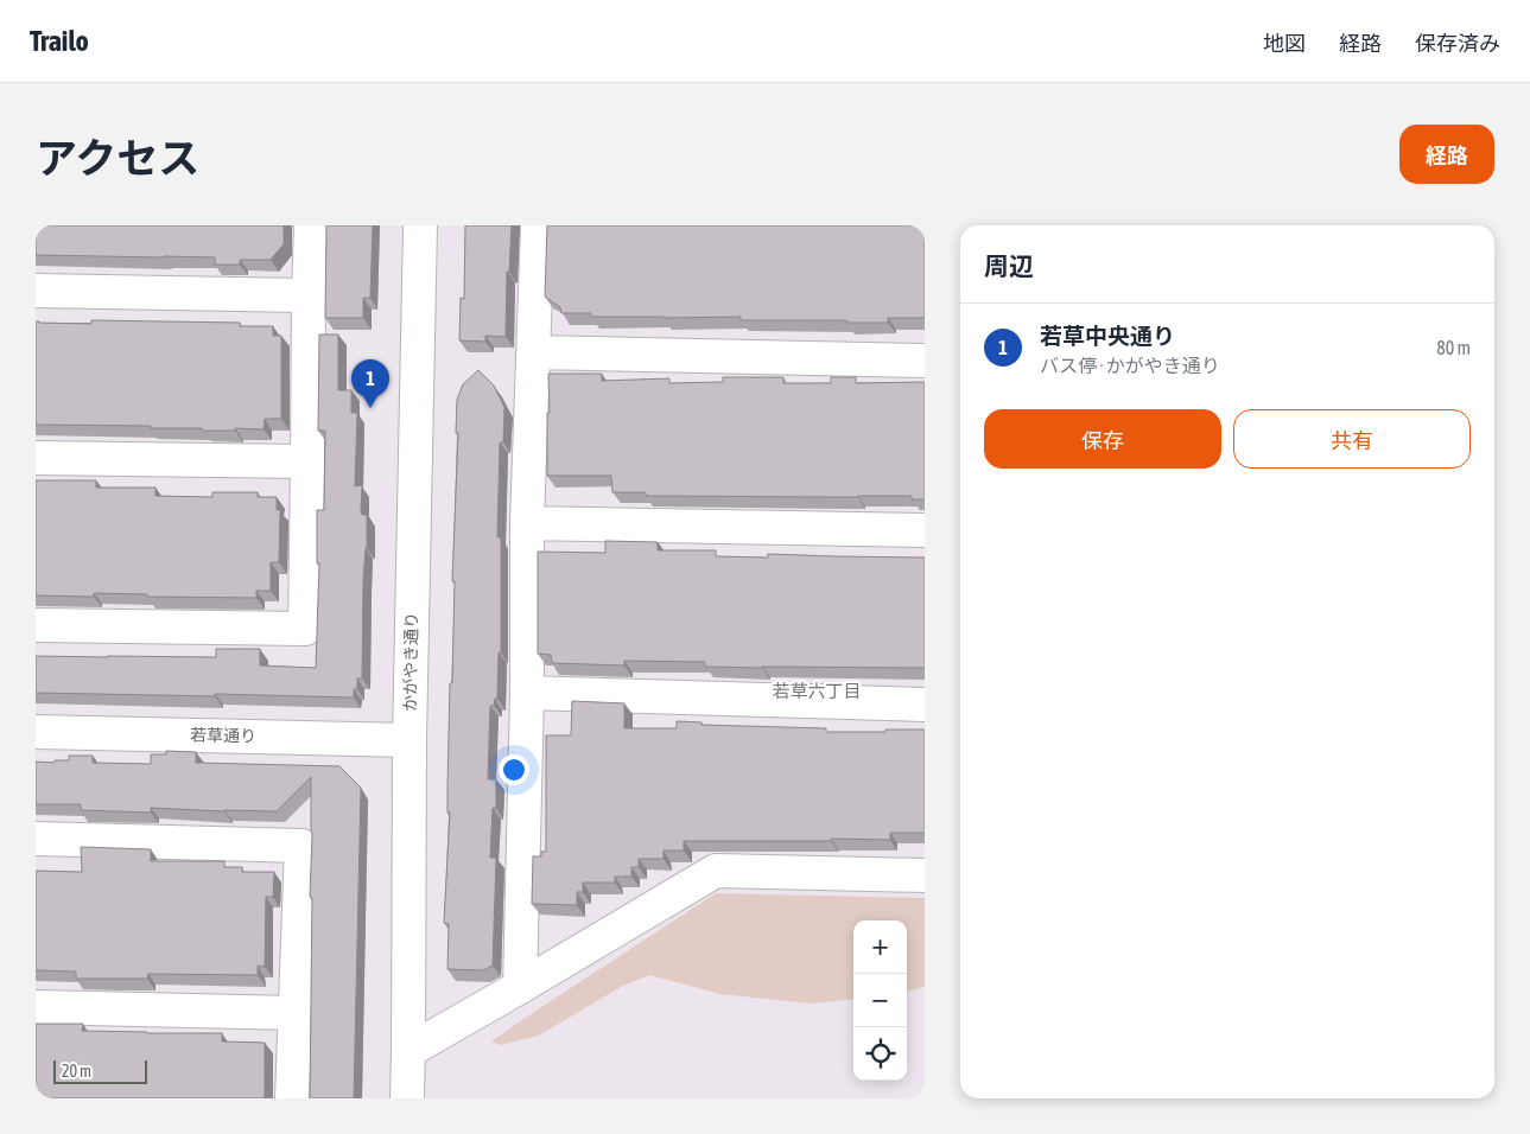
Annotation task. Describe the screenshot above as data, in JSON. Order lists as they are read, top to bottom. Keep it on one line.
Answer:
{"streets":{"street":["かがやき通り","若草通り"]},"crossings":[["かがやき通り","若草通り"]],"districts":["若草六丁目"],"scale_bar":"20 m","page":{"header":"Trailo","nav":["地図","経路","保存済み"],"title":"アクセス","buttons":["経路",["保存","共有"]],"heading":"周辺","list":[{"mark":"1","name":"若草中央通り","note":"バス停 · かがやき通り","value":"80 m"}],"pins":"1","map_buttons":["+","−"],"scale":"20 m"}}
